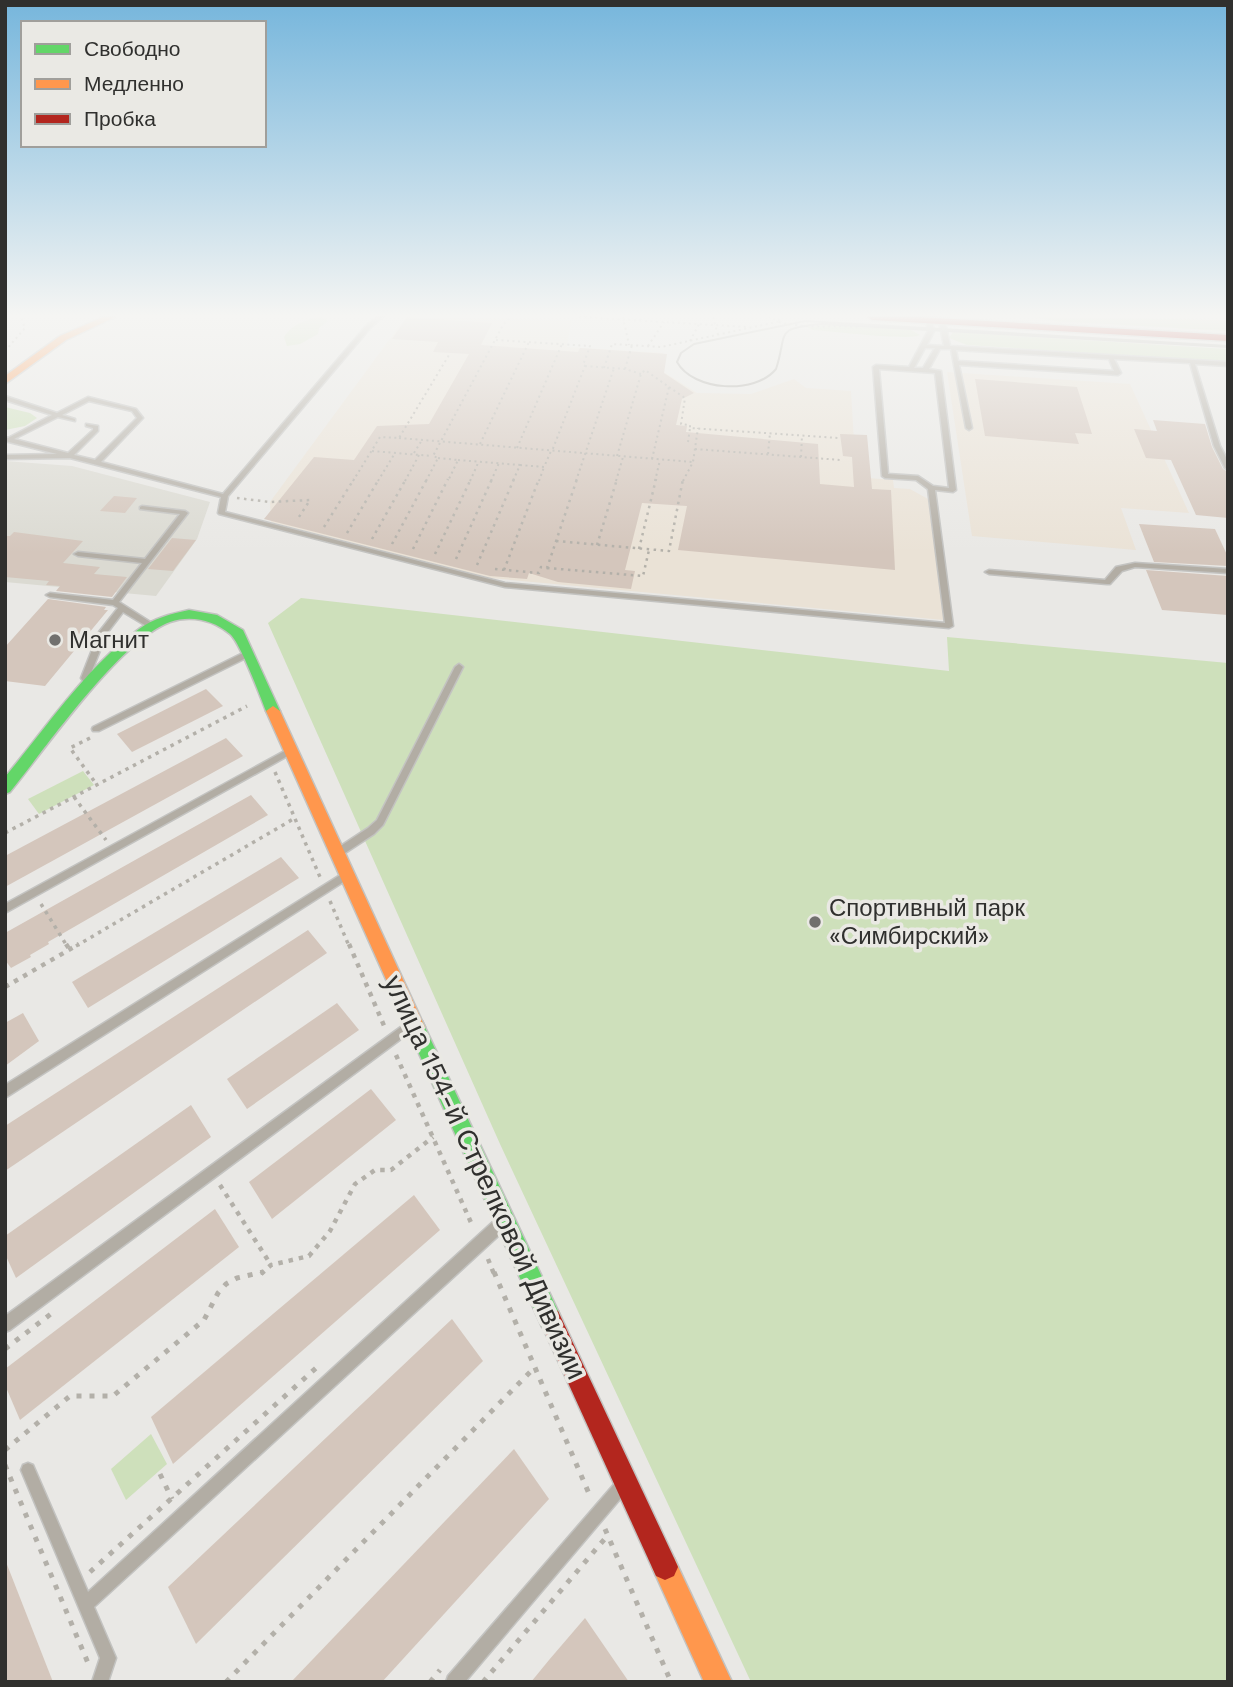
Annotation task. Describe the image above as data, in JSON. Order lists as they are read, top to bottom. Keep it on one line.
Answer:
{"streets":{"main road":["улица 154-й Стрелковой Дивизии"]},"places":["Магнит","Спортивный парк «Симбирский»"],"legend":["Свободно","Медленно","Пробка"]}
